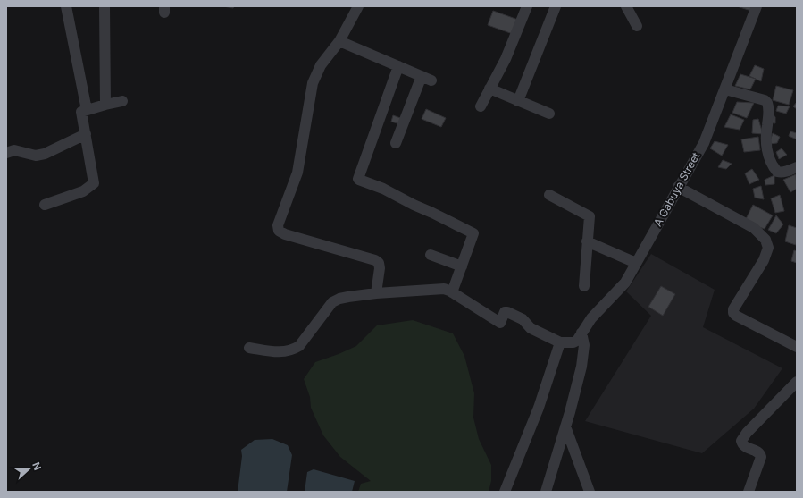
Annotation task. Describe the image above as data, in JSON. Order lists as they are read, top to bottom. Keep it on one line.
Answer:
{"streets":{"street":["A Gabuya Street"]},"north":"right"}
